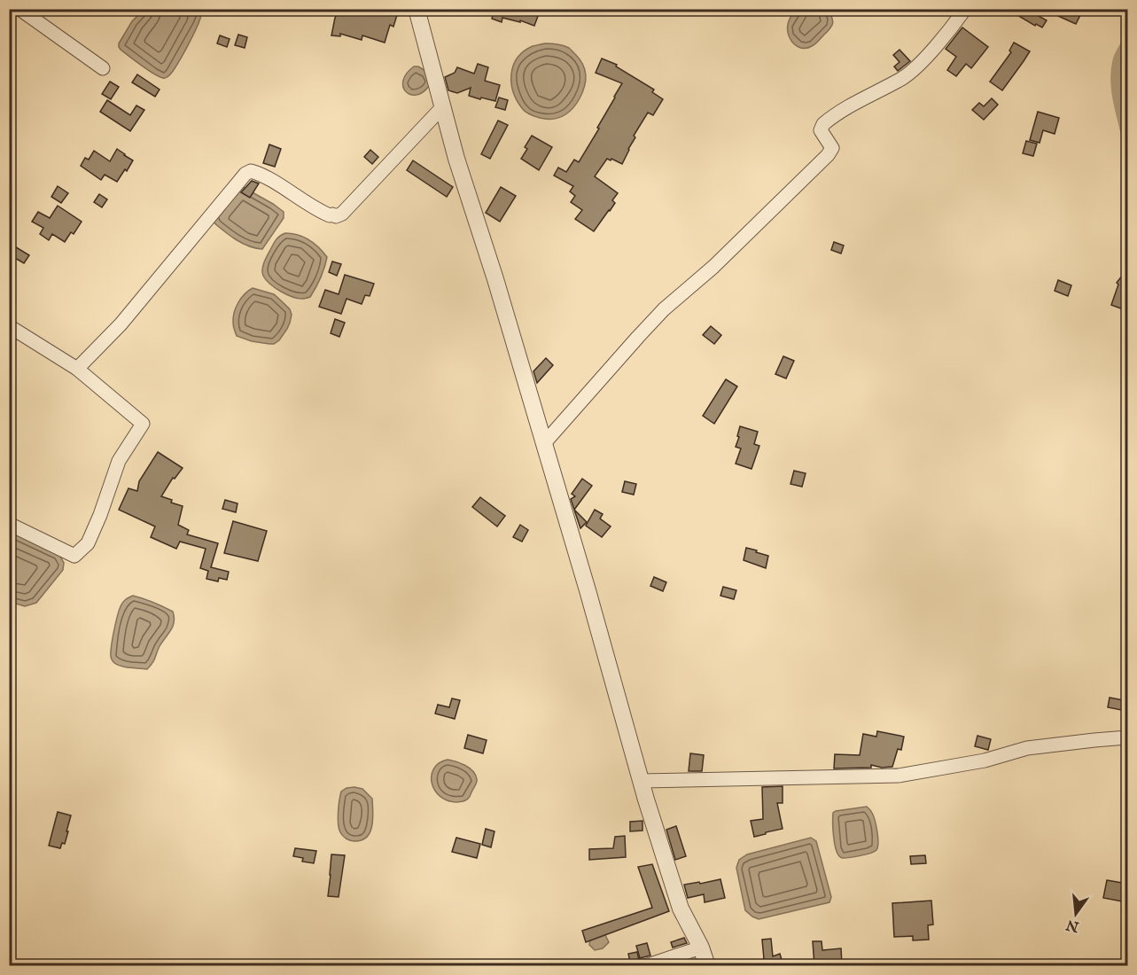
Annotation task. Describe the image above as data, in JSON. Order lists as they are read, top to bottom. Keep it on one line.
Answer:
{"north":"bottom"}
